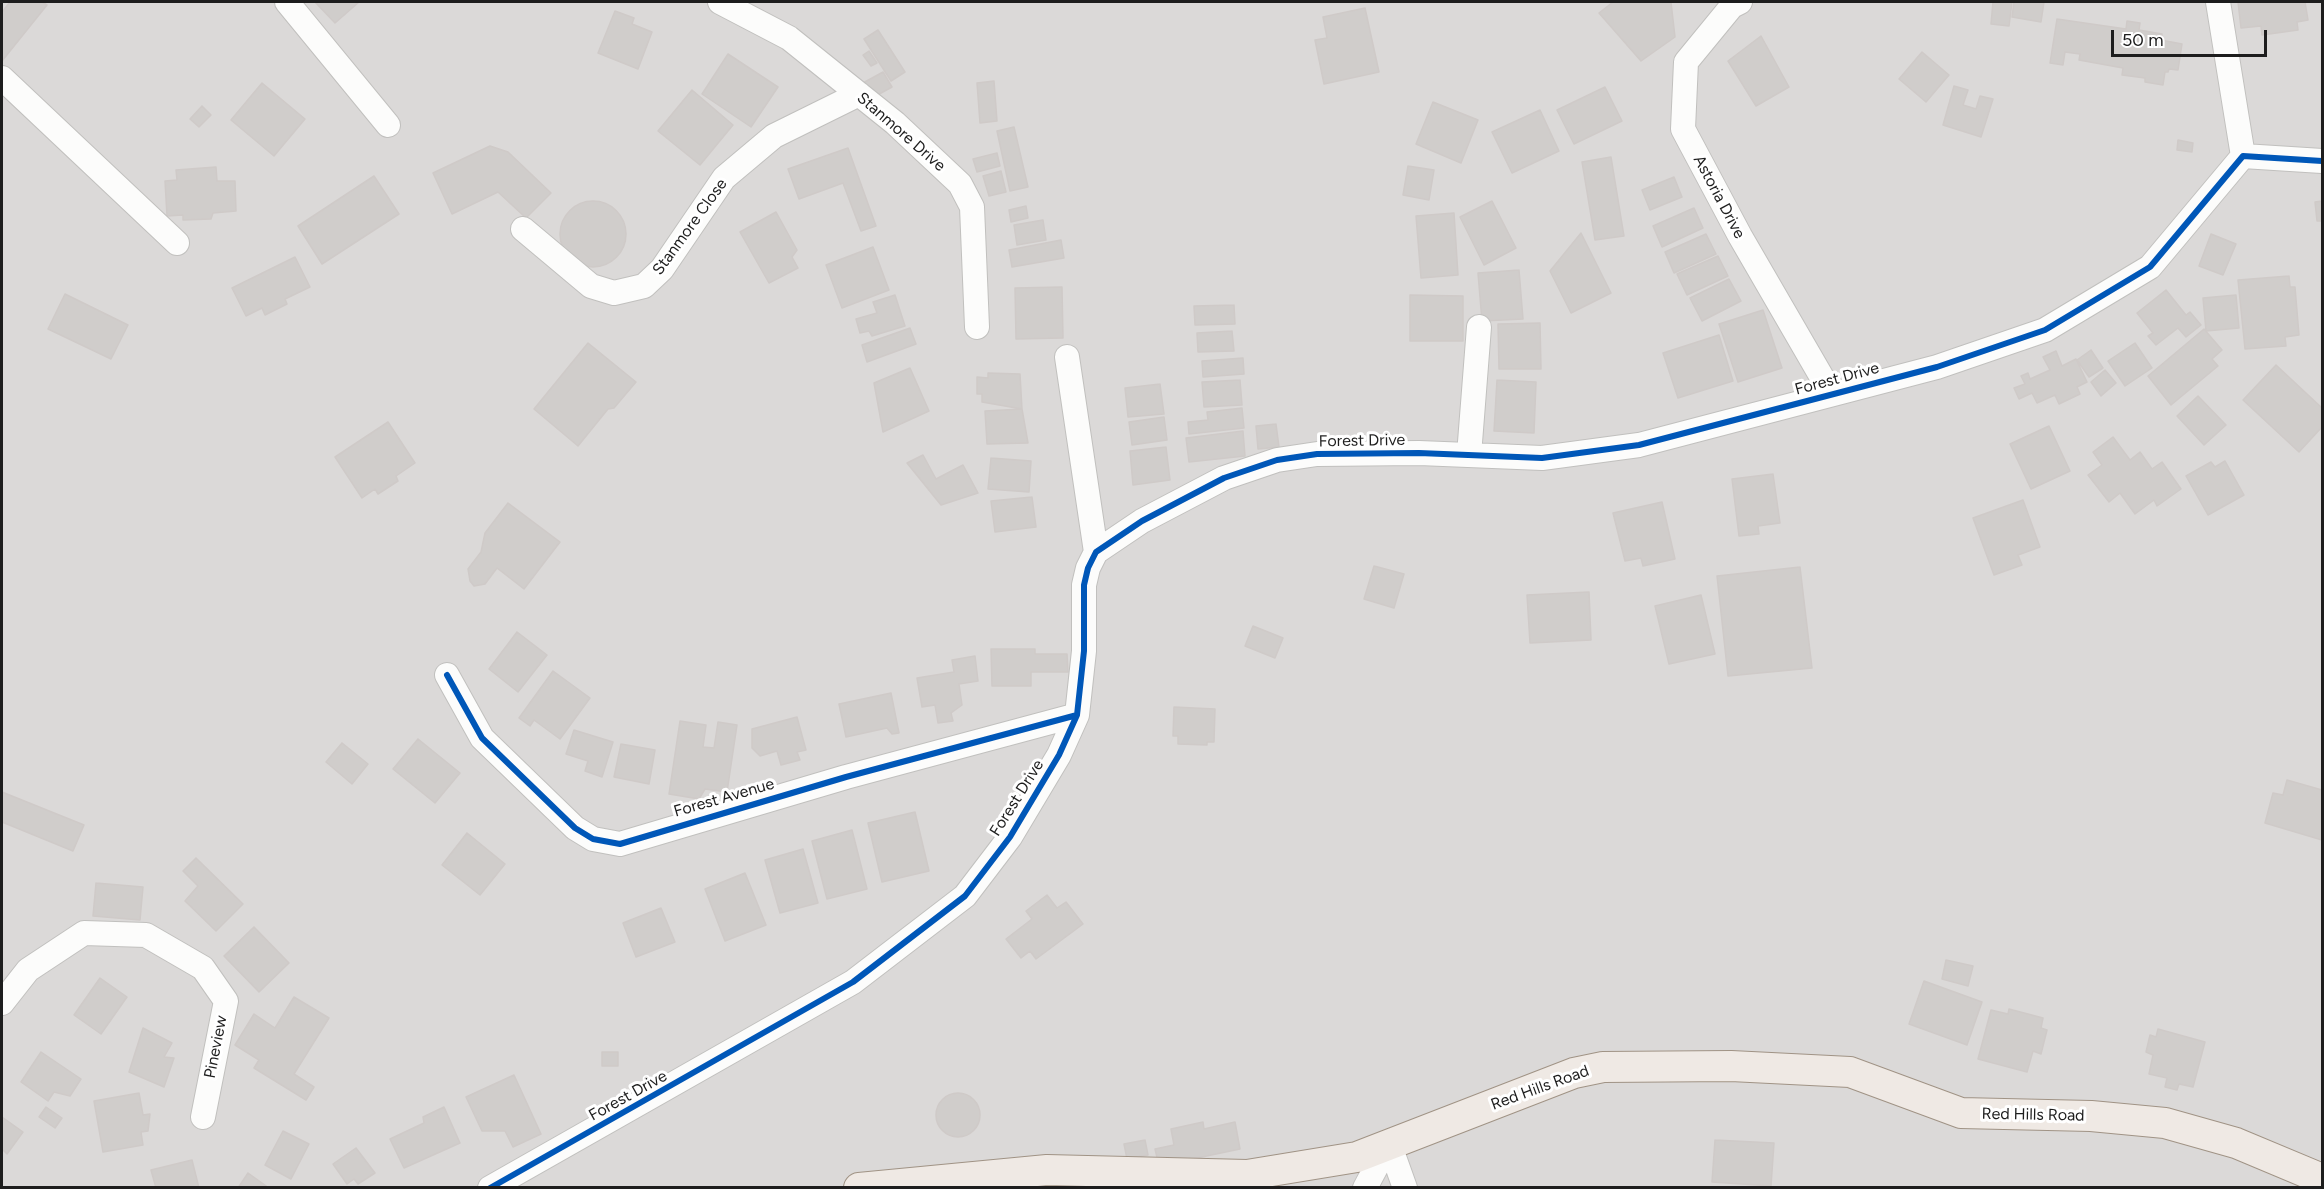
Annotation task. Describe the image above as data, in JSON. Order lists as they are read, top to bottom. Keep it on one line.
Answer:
{"streets":{"main road":["Red Hills Road"],"street":["Stanmore Drive","Astoria Drive","Stanmore Close","Forest Drive","Forest Avenue","Pineview"]},"crossings":[["Stanmore Drive","Stanmore Close"],["Astoria Drive","Forest Drive"],["Forest Drive","Forest Avenue"]],"scale_bar":"50 m"}
